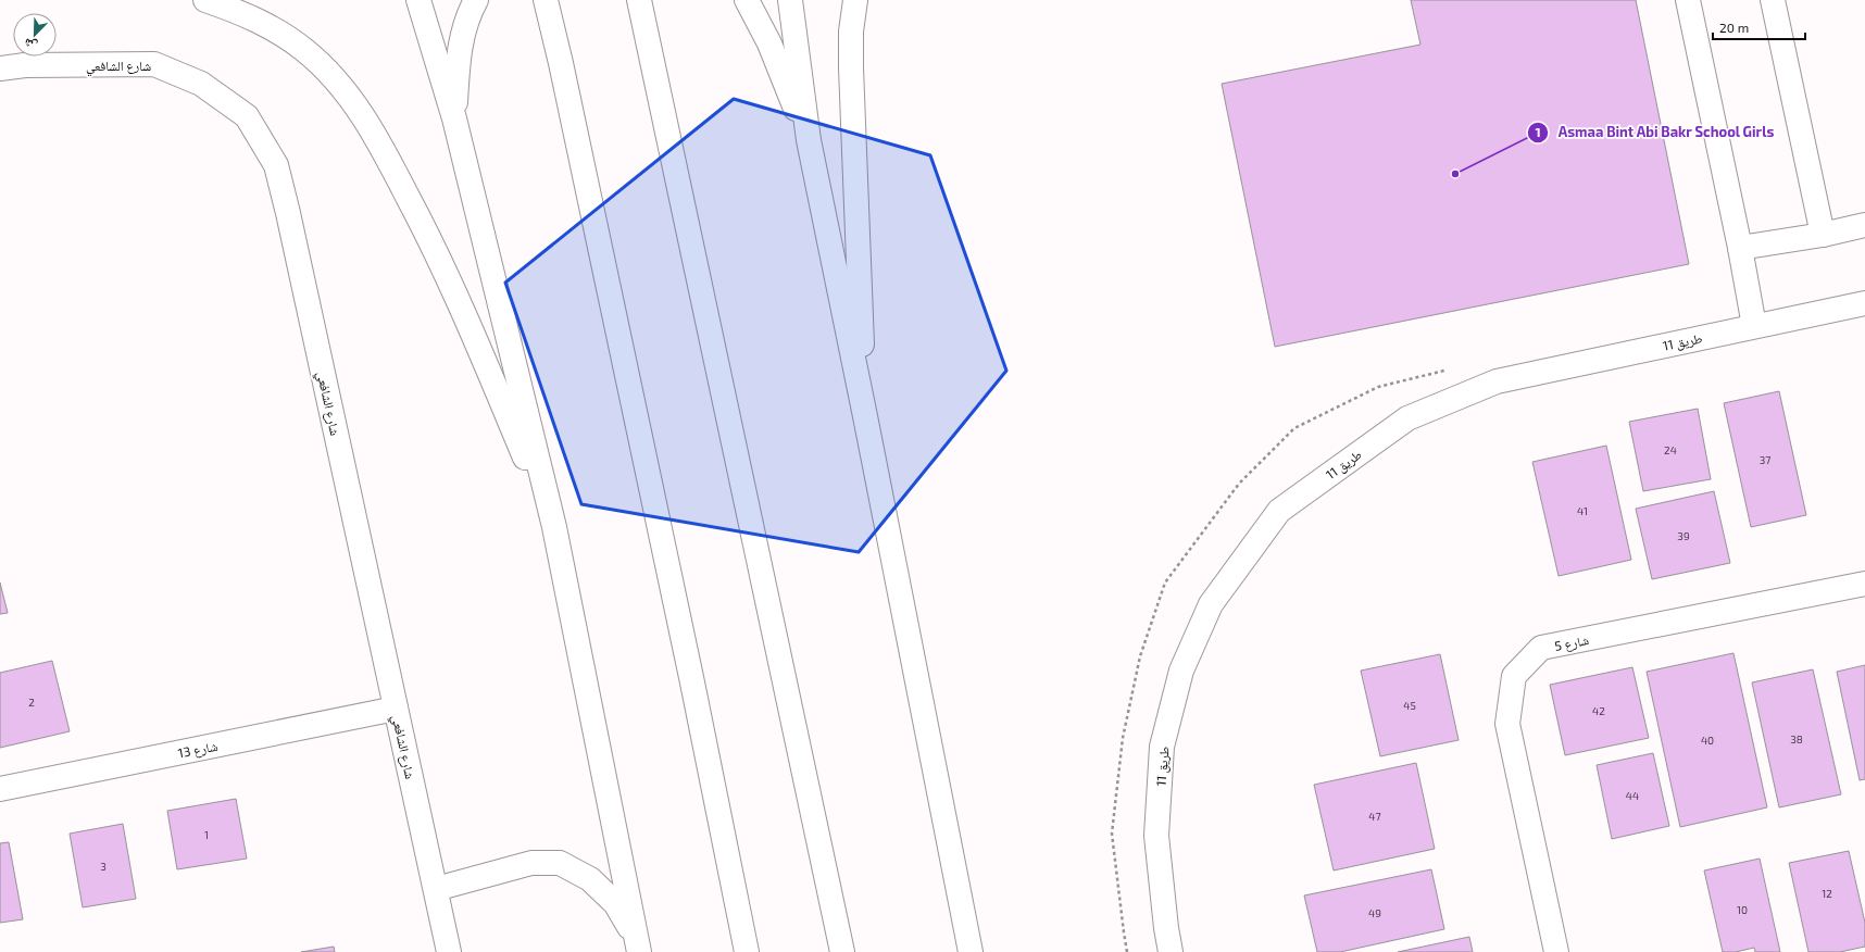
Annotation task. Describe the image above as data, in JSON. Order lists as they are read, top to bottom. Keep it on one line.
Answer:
{"streets":{"main road":["شارع الشافعي","طريق 11","شارع 5","شارع 13"]},"crossings":[["شارع الشافعي","شارع 13"]],"places":["Asmaa Bint Abi Bakr School Girls"],"house_numbers":["24","37","41","39","2","45","42","38","40","44","47","1","3","12","10","49"],"scale_bar":"20 m","north":"bottom left"}
